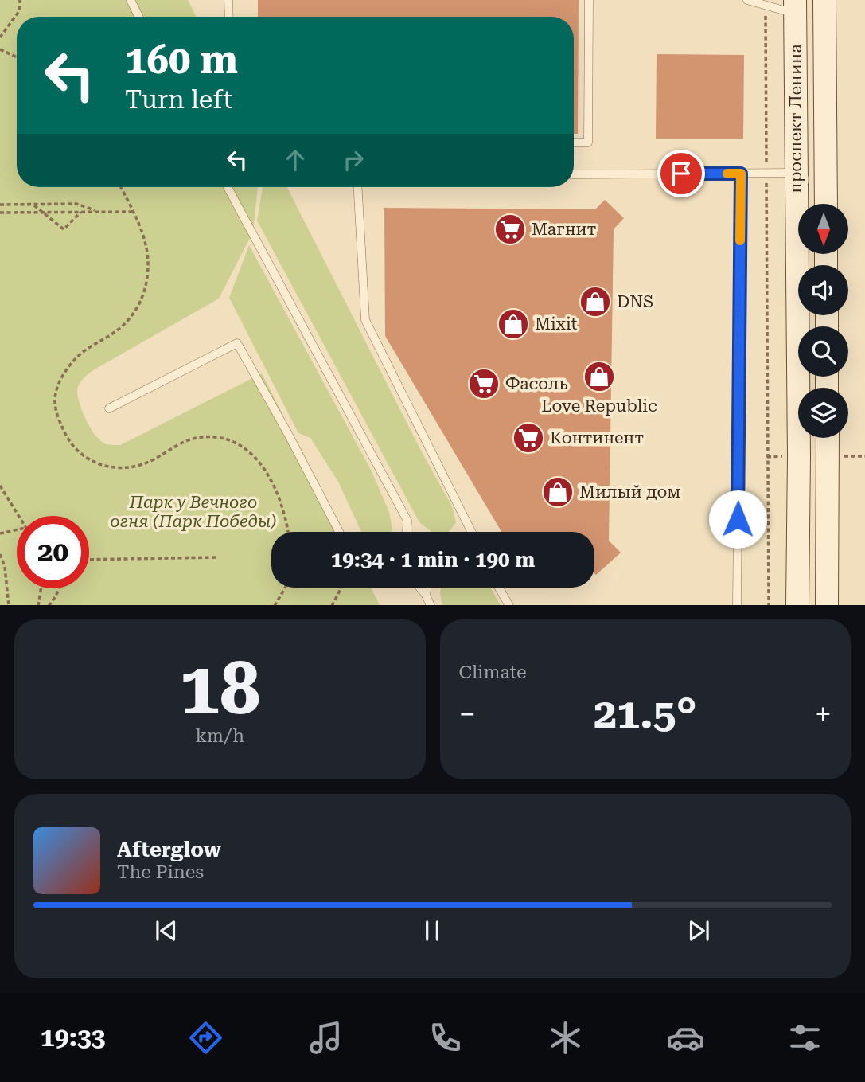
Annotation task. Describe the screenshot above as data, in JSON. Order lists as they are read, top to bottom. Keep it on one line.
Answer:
{"streets":{"main road":["проспект Ленина"]},"parks":["Парк у Вечного огня (Парк Победы)"],"places":{"supermarket":["Магнит","Фасоль","Континент"],"shop":["DNS","Mixit","Love Republic","Милый дом"]},"north":"bottom","page":{"turn":["160 m","Turn left"],"limit":"20","trip":"19:34 · 1 min · 190 m","tile":[["18","km/h"],"Climate"],"heat":["−","21.5°","+"],"song":["Afterglow","The Pines"],"tabs":"19:33"}}
